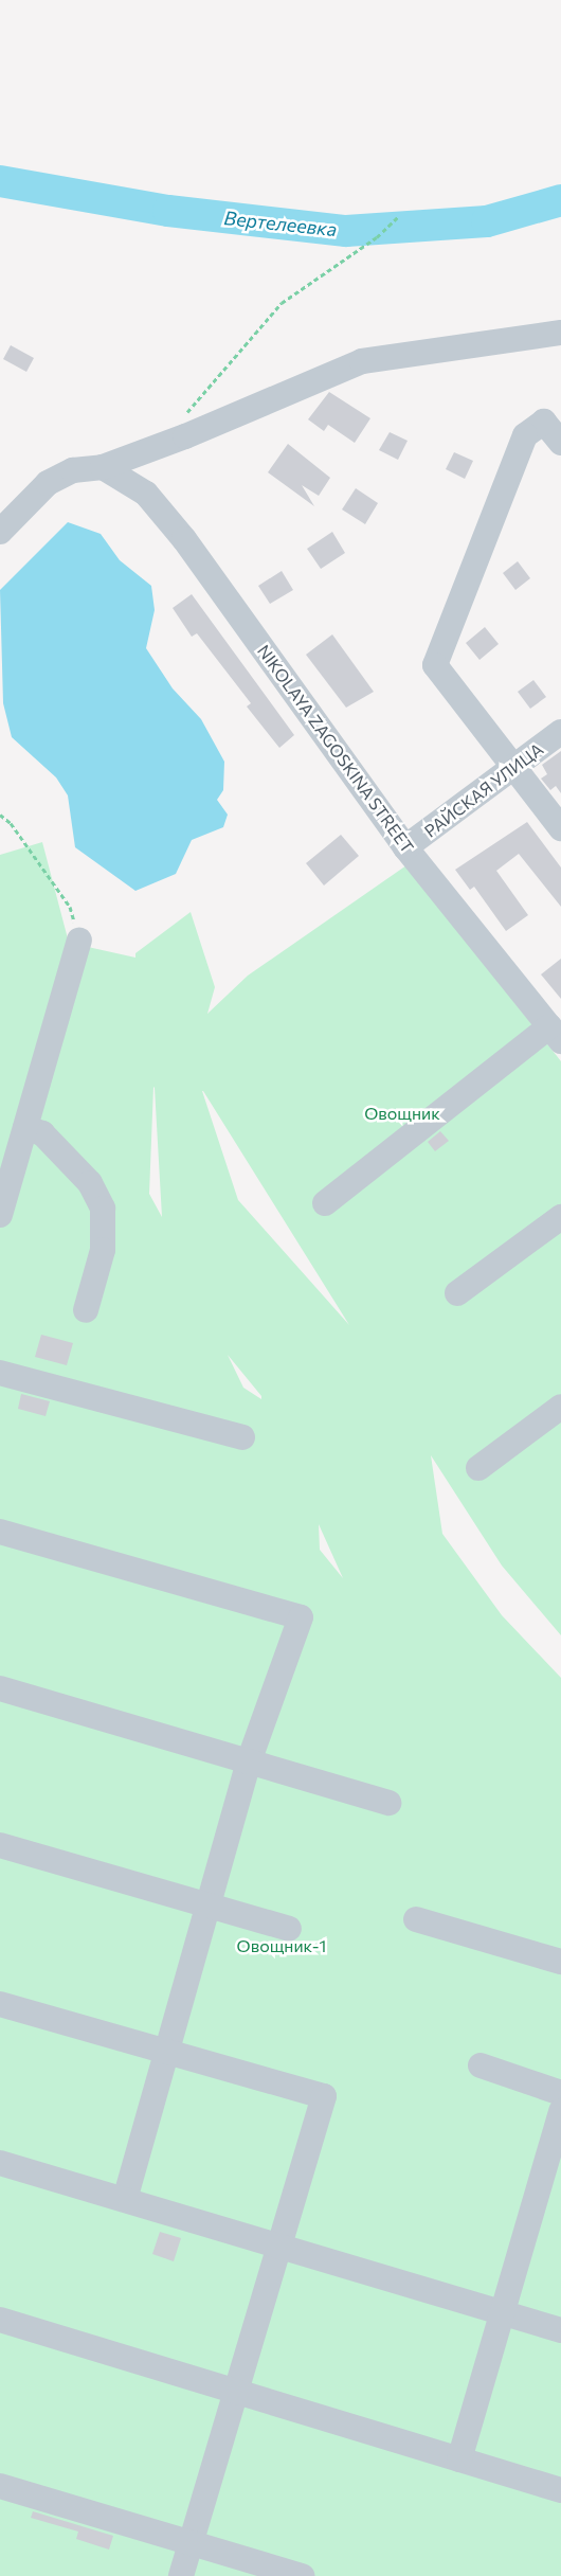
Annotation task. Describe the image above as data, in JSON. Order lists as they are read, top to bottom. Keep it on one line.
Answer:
{"streets":{"street":["NIKOLAYA ZAGOSKINA STREET","РАЙСКАЯ УЛИЦА"]},"crossings":[["NIKOLAYA ZAGOSKINA STREET","РАЙСКАЯ УЛИЦА"]],"water":["Вертелеевка"],"parks":["Овощник","Овощник-1"]}
